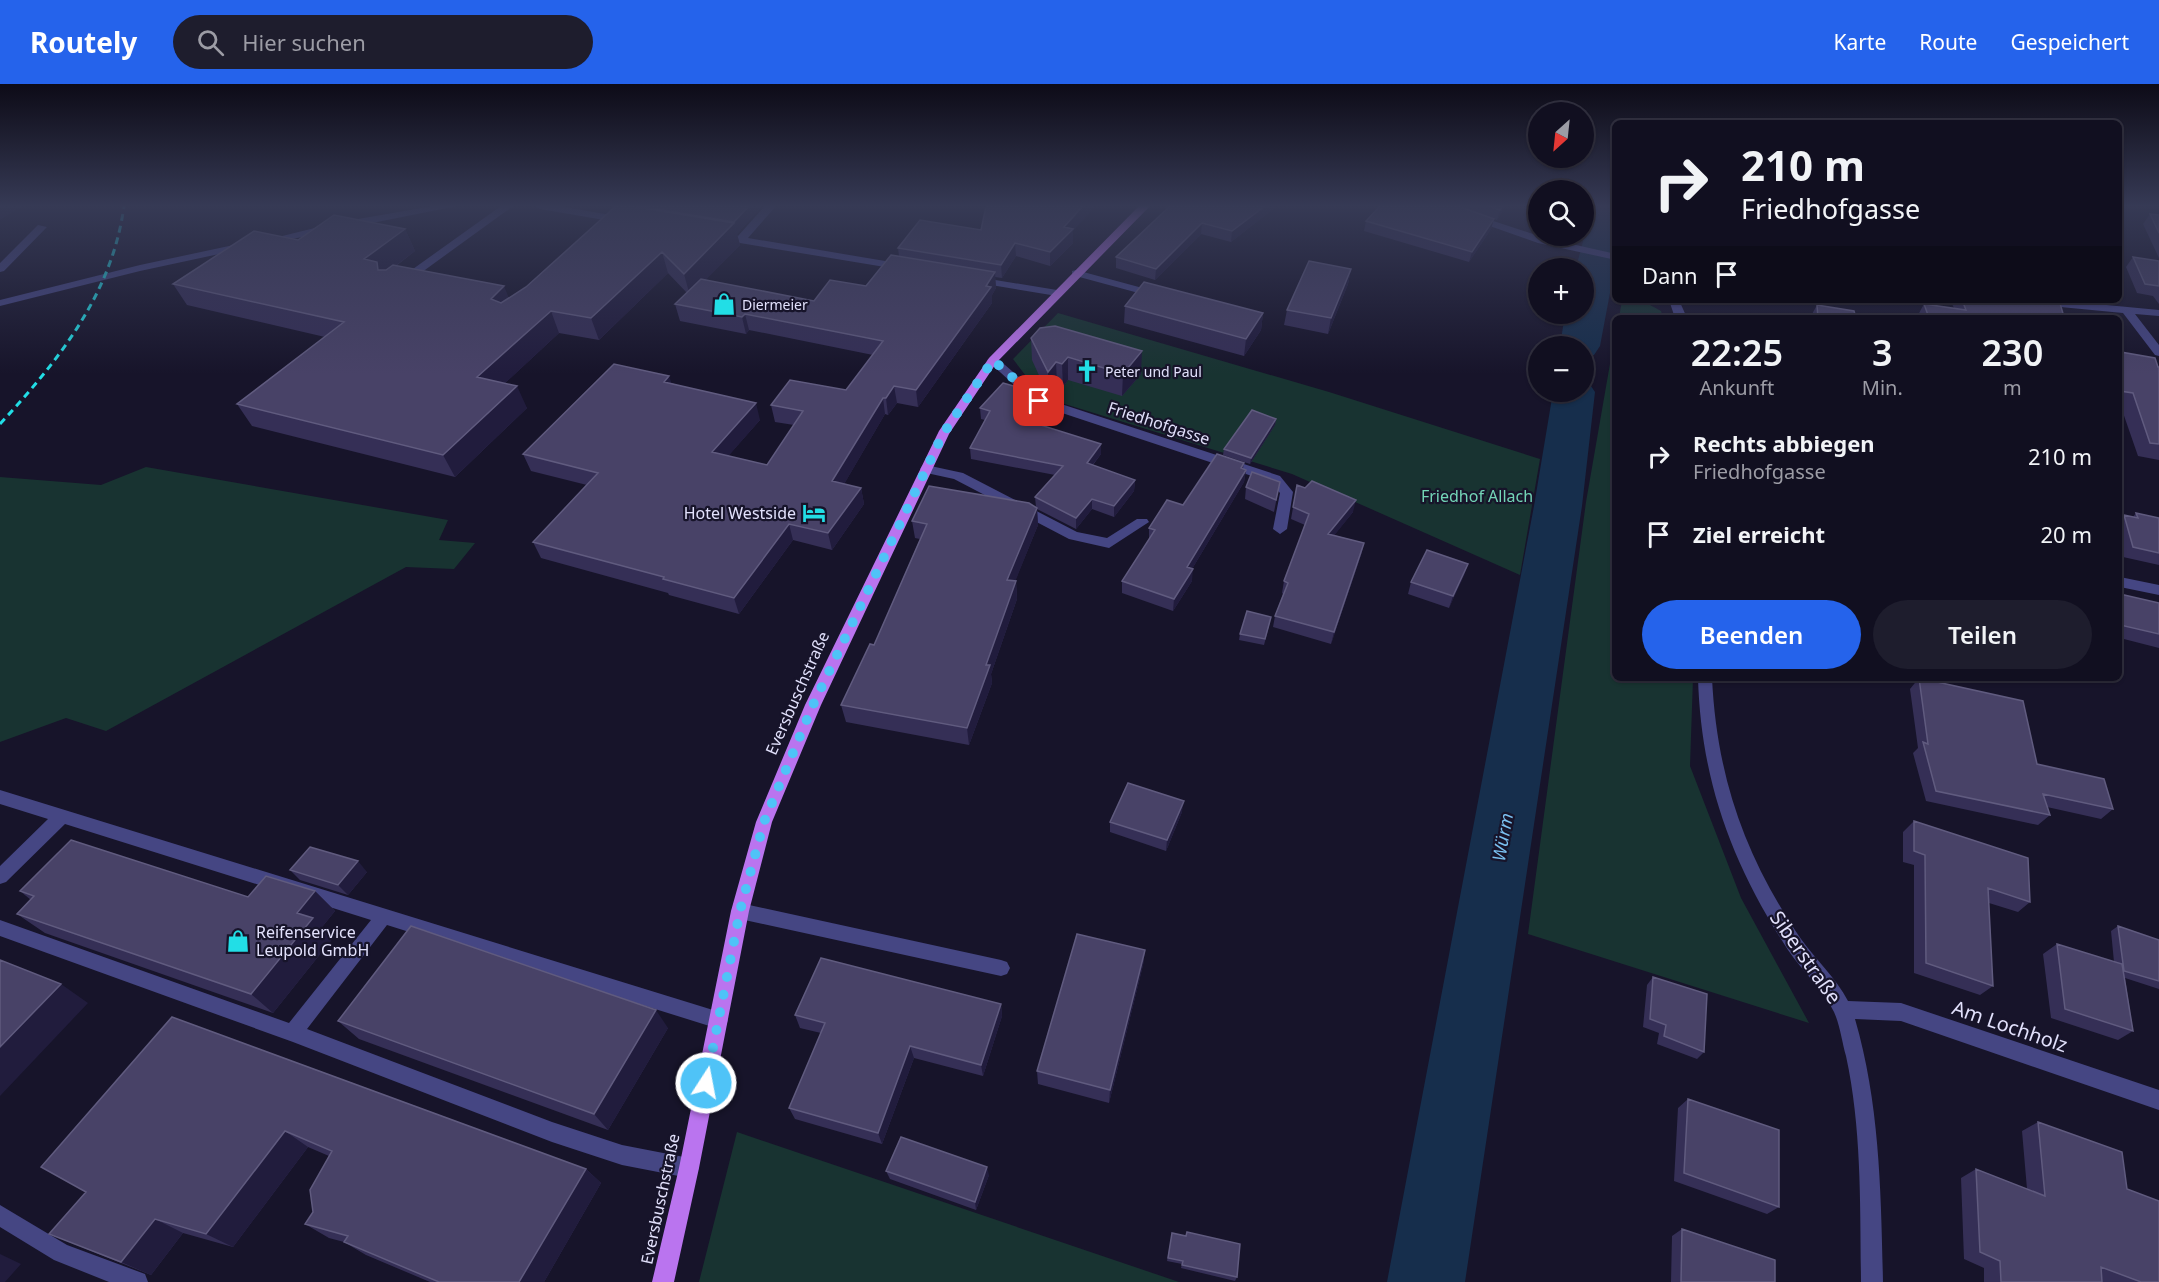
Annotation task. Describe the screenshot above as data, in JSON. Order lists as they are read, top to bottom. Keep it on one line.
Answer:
{"streets":{"main road":["Eversbuschstraße"],"street":["Friedhofgasse","Siberstraße","Am Lochholz"]},"crossings":[["Friedhofgasse","Eversbuschstraße"],["Siberstraße","Am Lochholz"]],"water":["Würm"],"parks":["Friedhof Allach"],"places":{"shop":["Diermeier","Reifenservice Leupold GmbH"],"church":["Peter und Paul"],"hotel":["Hotel Westside"]},"north":"bottom left","page":{"header":"Routely","search":"Hier suchen","nav":["Karte","Route","Gespeichert"],"map_buttons":["+","−"],"turn":["210 m","Friedhofgasse"],"then":"Dann","eta":["22:25","Ankunft","3","Min.","230","m"],"list":[{"name":"Rechts abbiegen","note":"Friedhofgasse","value":"210 m"},{"name":"Ziel erreicht","value":"20 m"}],"buttons":["Beenden","Teilen"]}}
